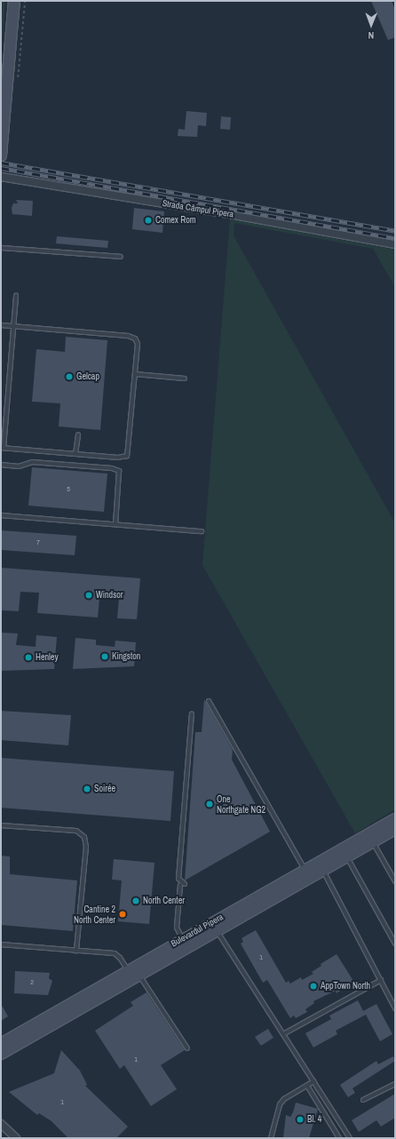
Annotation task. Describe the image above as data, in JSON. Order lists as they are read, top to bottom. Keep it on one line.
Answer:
{"streets":{"main road":["Bulevardul Pipera"],"street":["Strada Câmpul Pipera"]},"places":["Comex Rom","Gelcap","Windsor","Kingston","Henley","Soirée","One Northgate NG2","North Center","Cantine 2 North Center","AppTown North","Bl. 4"],"house_numbers":["5","7","1","2","1","1"],"north":"bottom"}
